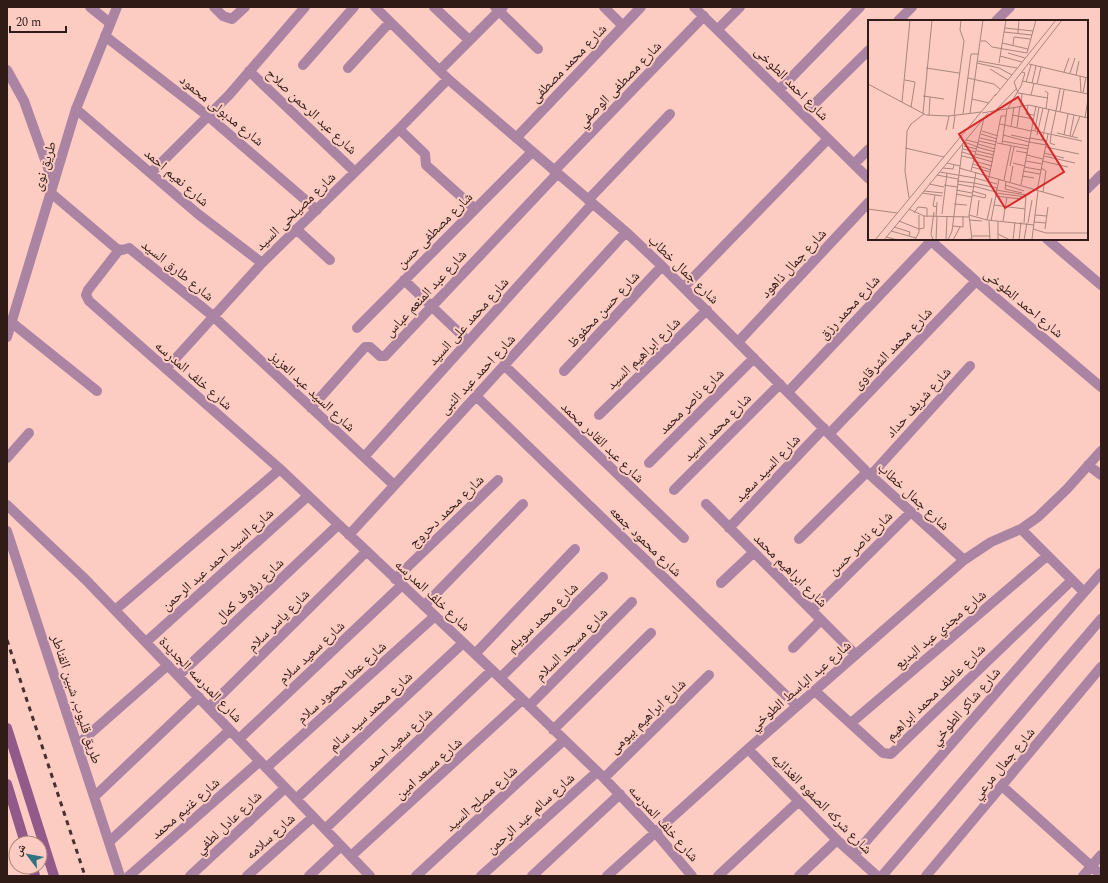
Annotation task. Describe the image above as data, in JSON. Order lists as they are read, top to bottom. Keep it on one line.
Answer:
{"streets":{"street":["شارع محمد مصطفى","شارع احمد الطوخى","شارع مصطفى الوصفي","شارع مدبولى محمود","شارع عبد الرحمن صلاح","طريق نوى","شارع نعيم احمد","شارع مصيلحى السيد","شارع مصطفى حسن","شارع جمال ذاهود","شارع جمال خطاب","شارع طارق السيد","شارع عبد المنعم عباس","شارع محمد رزق","شارع حسن محفوظ","شارع محمد على السيد","شارع محمد الشرقاوى","شارع ابراهيم السيد","شارع احمد عبد النبى","شارع خلف المدرسه","شارع السيد عبد العزيز","شارع ناصر محمد","شارع شريف حداد","شارع محمد السيد","شارع عبد القادر محمد","شارع السيد سعيد","شارع محمد دحروج","شارع محمود جمعه","شارع ناصر حسن","شارع السيد احمد عبد الرحمن","شارع ابراهيم محمد","شارع رؤوف كمال","شارع محمد سويلم","شارع ياسر سلام","شارع مجدي عبد البديع","شارع مسجد السلام","شارع سعيد سلام","شارع المدرسه الجديدة","شارع عطا محمود سلام","شارع عبد الباسط الطوخي","شارع عاطف محمد ابراهيم","طريق قليوب, شبين القناطر","شارع شاكر الطوخي","شارع محمد سيد سالم","شارع ابراهيم بيومى","شارع سعيد احمد","شارع جمال مرعي","شارع مسعد امين","شارع مصلح السيد","شارع شركه الصفوه الغذائيه","شارع غنيم محمد","شارع سالم عبد الرحمن","شارع عادل لطفي","شارع سلامه"]},"crossings":[["شارع محمد مصطفى","شارع جمال خطاب"],["شارع احمد الطوخى","شارع مصطفى الوصفي"],["شارع احمد الطوخى","شارع محمد رزق"],["شارع احمد الطوخى","شارع محمد الشرقاوى"],["شارع مصطفى الوصفي","شارع جمال خطاب"],["شارع مصطفى الوصفي","شارع عبد المنعم عباس"],["شارع مدبولى محمود","طريق نوى"],["شارع مدبولى محمود","شارع مصيلحى السيد"],["شارع عبد الرحمن صلاح","شارع مصيلحى السيد"],["طريق نوى","شارع نعيم احمد"],["طريق نوى","شارع طارق السيد"],["شارع نعيم احمد","شارع مصيلحى السيد"],["شارع مصيلحى السيد","شارع جمال خطاب"],["شارع مصيلحى السيد","شارع طارق السيد"],["شارع مصيلحى السيد","شارع خلف المدرسه"],["شارع مصيلحى السيد","شارع السيد عبد العزيز"],["شارع مصطفى حسن","شارع جمال خطاب"],["شارع جمال ذاهود","شارع جمال خطاب"],["شارع جمال خطاب","شارع عبد المنعم عباس"],["شارع جمال خطاب","شارع محمد رزق"],["شارع جمال خطاب","شارع حسن محفوظ"],["شارع جمال خطاب","شارع محمد على السيد"],["شارع جمال خطاب","شارع محمد الشرقاوى"],["شارع جمال خطاب","شارع ابراهيم السيد"],["شارع جمال خطاب","شارع احمد عبد النبى"],["شارع جمال خطاب","شارع ناصر محمد"],["شارع جمال خطاب","شارع شريف حداد"],["شارع جمال خطاب","شارع محمد السيد"],["شارع جمال خطاب","شارع السيد سعيد"],["شارع جمال خطاب","شارع ناصر حسن"],["شارع جمال خطاب","شارع عبد الباسط الطوخي"],["شارع طارق السيد","شارع خلف المدرسه"],["شارع طارق السيد","شارع السيد عبد العزيز"],["شارع عبد المنعم عباس","شارع السيد عبد العزيز"],["شارع محمد على السيد","شارع السيد عبد العزيز"],["شارع محمد الشرقاوى","شارع السيد سعيد"],["شارع احمد عبد النبى","شارع خلف المدرسه"],["شارع احمد عبد النبى","شارع السيد عبد العزيز"],["شارع احمد عبد النبى","شارع عبد القادر محمد"],["شارع احمد عبد النبى","شارع محمود جمعه"],["شارع خلف المدرسه","شارع محمد دحروج"],["شارع خلف المدرسه","شارع السيد احمد عبد الرحمن"],["شارع خلف المدرسه","شارع رؤوف كمال"],["شارع خلف المدرسه","شارع محمد سويلم"],["شارع خلف المدرسه","شارع ياسر سلام"],["شارع خلف المدرسه","شارع مسجد السلام"],["شارع خلف المدرسه","شارع سعيد سلام"],["شارع خلف المدرسه","شارع عطا محمود سلام"],["شارع خلف المدرسه","شارع عبد الباسط الطوخي"],["شارع خلف المدرسه","شارع محمد سيد سالم"],["شارع خلف المدرسه","شارع ابراهيم بيومى"],["شارع خلف المدرسه","شارع سعيد احمد"],["شارع خلف المدرسه","شارع مسعد امين"],["شارع خلف المدرسه","شارع مصلح السيد"],["شارع خلف المدرسه","شارع سالم عبد الرحمن"],["شارع السيد سعيد","شارع ابراهيم محمد"],["شارع محمد دحروج","شارع سعيد سلام"],["شارع محمود جمعه","شارع عبد الباسط الطوخي"],["شارع ناصر حسن","شارع ابراهيم محمد"],["شارع السيد احمد عبد الرحمن","شارع المدرسه الجديدة"],["شارع ابراهيم محمد","شارع عبد الباسط الطوخي"],["شارع رؤوف كمال","شارع المدرسه الجديدة"],["شارع محمد سويلم","شارع سعيد احمد"],["شارع ياسر سلام","شارع المدرسه الجديدة"],["شارع مجدي عبد البديع","شارع عاطف محمد ابراهيم"],["شارع مسجد السلام","شارع مسعد امين"],["شارع سعيد سلام","شارع المدرسه الجديدة"],["شارع المدرسه الجديدة","شارع عطا محمود سلام"],["شارع المدرسه الجديدة","شارع محمد سيد سالم"],["شارع المدرسه الجديدة","شارع سعيد احمد"],["شارع المدرسه الجديدة","شارع مسعد امين"],["شارع المدرسه الجديدة","شارع غنيم محمد"],["شارع المدرسه الجديدة","شارع عادل لطفي"],["شارع المدرسه الجديدة","شارع سلامه"],["شارع عطا محمود سلام","شارع غنيم محمد"],["شارع عبد الباسط الطوخي","شارع عاطف محمد ابراهيم"],["شارع عبد الباسط الطوخي","شارع شركه الصفوه الغذائيه"],["شارع شاكر الطوخي","شارع شركه الصفوه الغذائيه"],["شارع ابراهيم بيومى","شارع سالم عبد الرحمن"]],"scale_bar":"20 m","north":"top left"}
